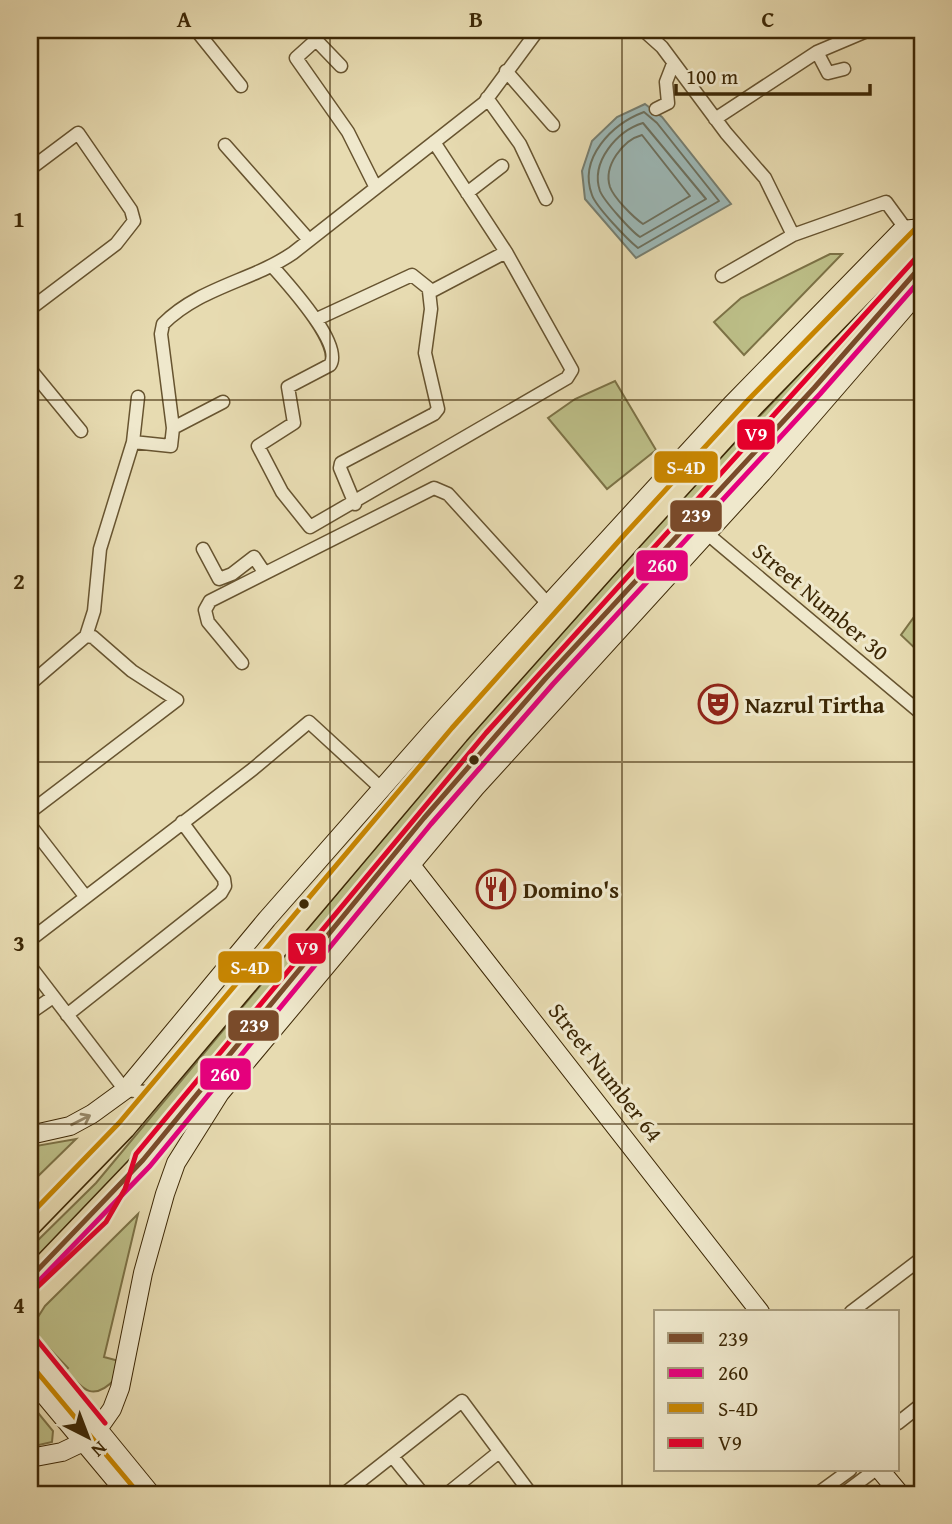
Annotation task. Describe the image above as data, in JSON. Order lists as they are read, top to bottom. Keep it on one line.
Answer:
{"streets":{"street":["Street Number 30","Street Number 64"]},"places":{"theatre":["Nazrul Tirtha"],"restaurant":["Domino's"]},"lines":["transit line S-4D","transit line V9","transit line 239","transit line 260"],"legend":["239","260","S-4D","V9"],"scale_bar":"100 m","north":"bottom right","grid":{"columns":["A","B","C"],"rows":["1","2","3","4"]}}
